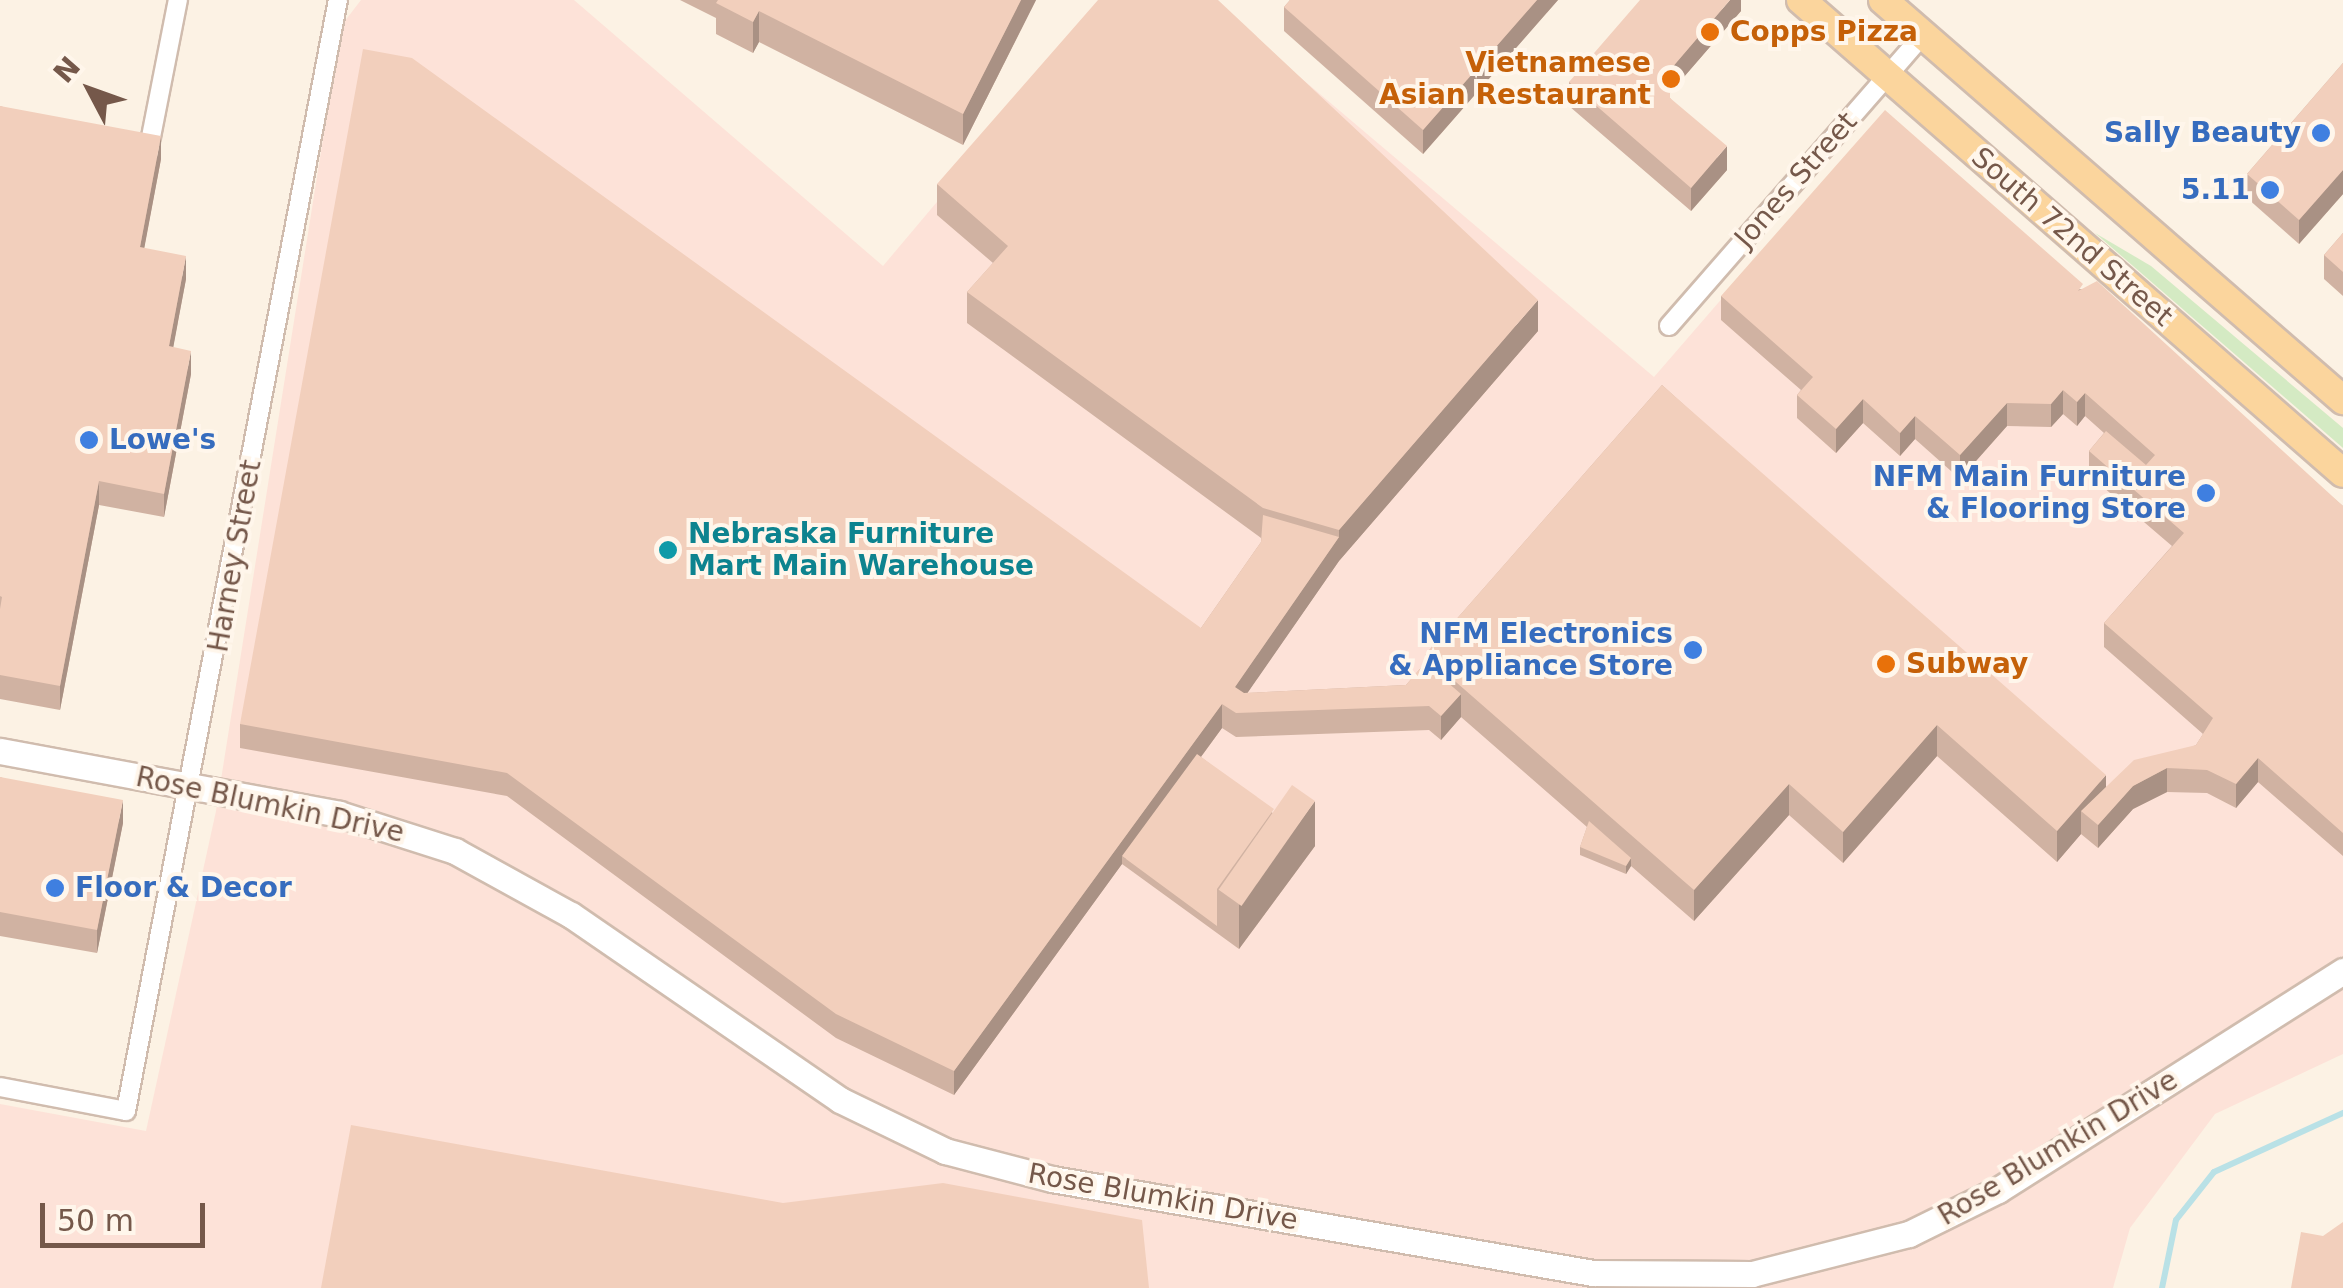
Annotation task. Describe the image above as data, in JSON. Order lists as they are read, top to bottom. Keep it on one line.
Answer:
{"streets":{"main road":["South 72nd Street","Rose Blumkin Drive"],"street":["Jones Street","Harney Street"]},"crossings":[["Jones Street","South 72nd Street"],["Harney Street","Rose Blumkin Drive"]],"places":["Copps Pizza","Vietnamese Asian Restaurant","Sally Beauty","5.11","Lowe's","NFM Main Furniture & Flooring Store","Nebraska Furniture Mart Main Warehouse","NFM Electronics & Appliance Store","Subway","Floor & Decor"],"scale_bar":"50 m","north":"top left"}
